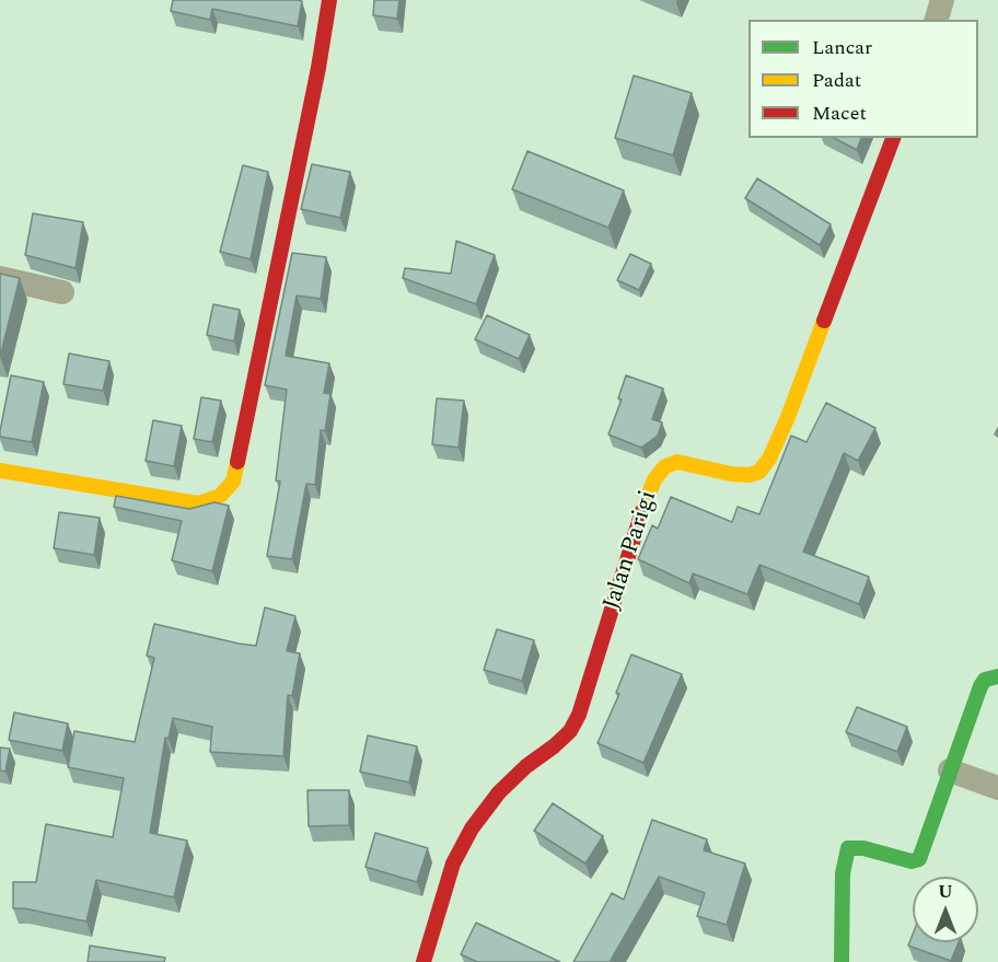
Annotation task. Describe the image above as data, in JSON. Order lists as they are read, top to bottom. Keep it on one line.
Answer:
{"streets":{"street":["Jalan Parigi"]},"legend":["Lancar","Padat","Macet"],"north":"top"}
